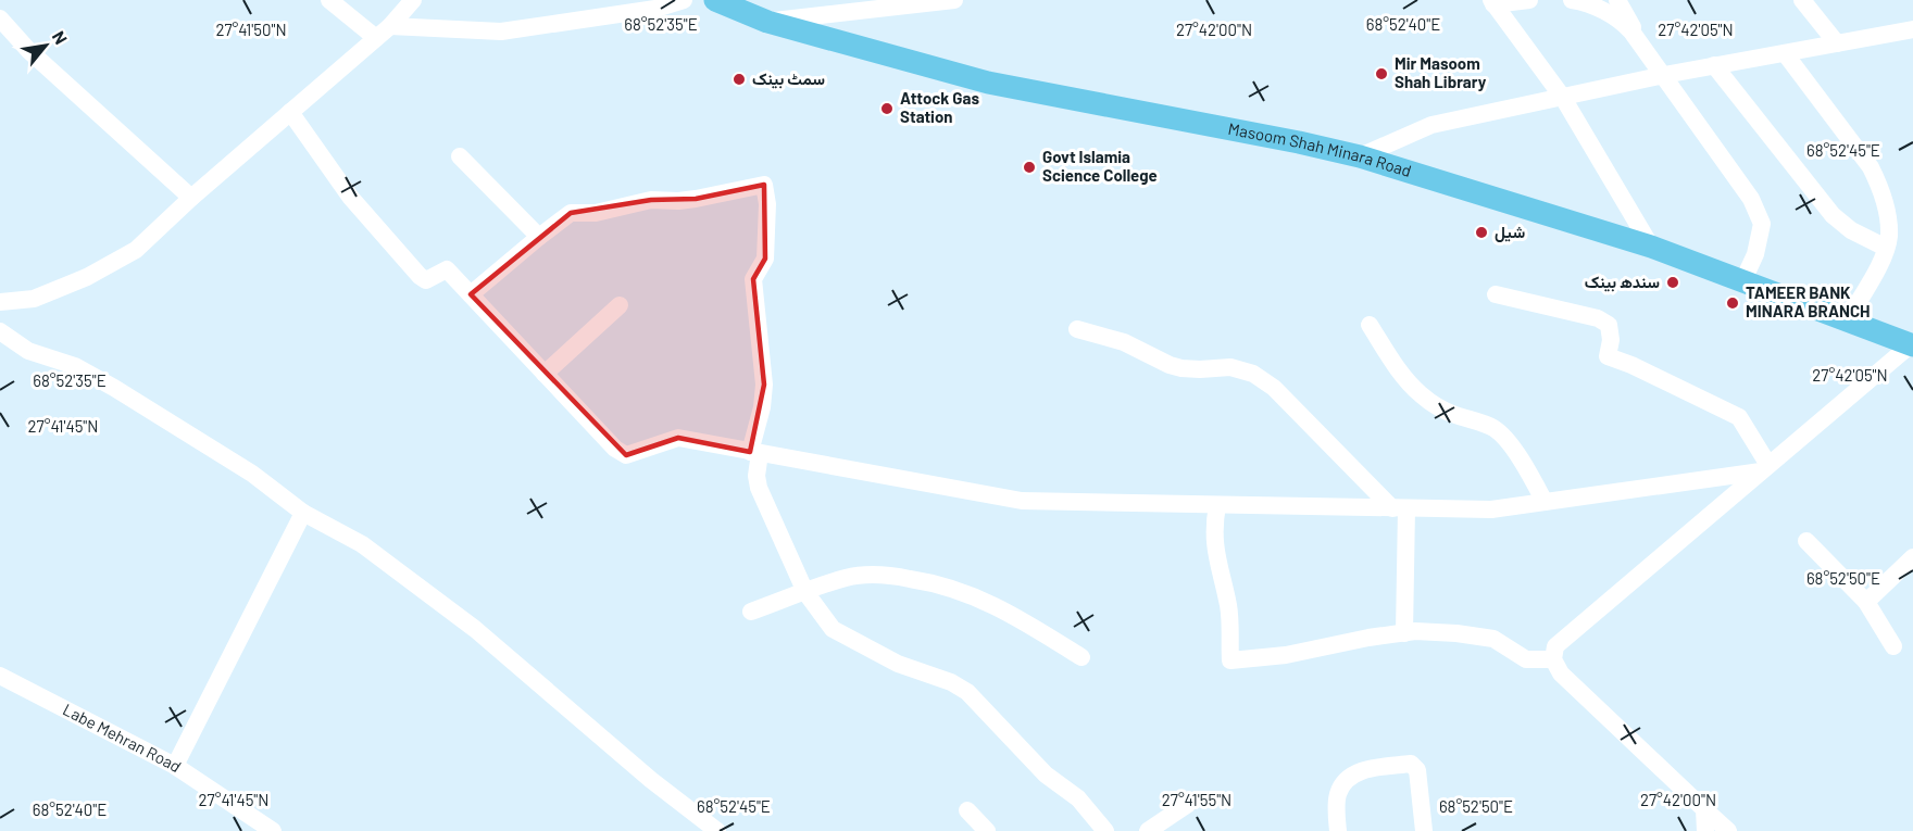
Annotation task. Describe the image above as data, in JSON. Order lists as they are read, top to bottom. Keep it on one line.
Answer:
{"streets":{"main road":["Masoom Shah Minara Road"],"street":["Labe Mehran Road"]},"places":["Mir Masoom Shah Library","سمٹ بینک","Attock Gas Station","Govt Islamia Science College","شیل","سندھ بینک","TAMEER BANK MINARA BRANCH"],"north":"top right","coordinates":["68°52'35\"E","68°52'40\"E","27°41'50\"N","27°42'00\"N","27°42'05\"N","68°52'45\"E","27°41'45\"N","68°52'50\"E","27°41'55\"N"]}
